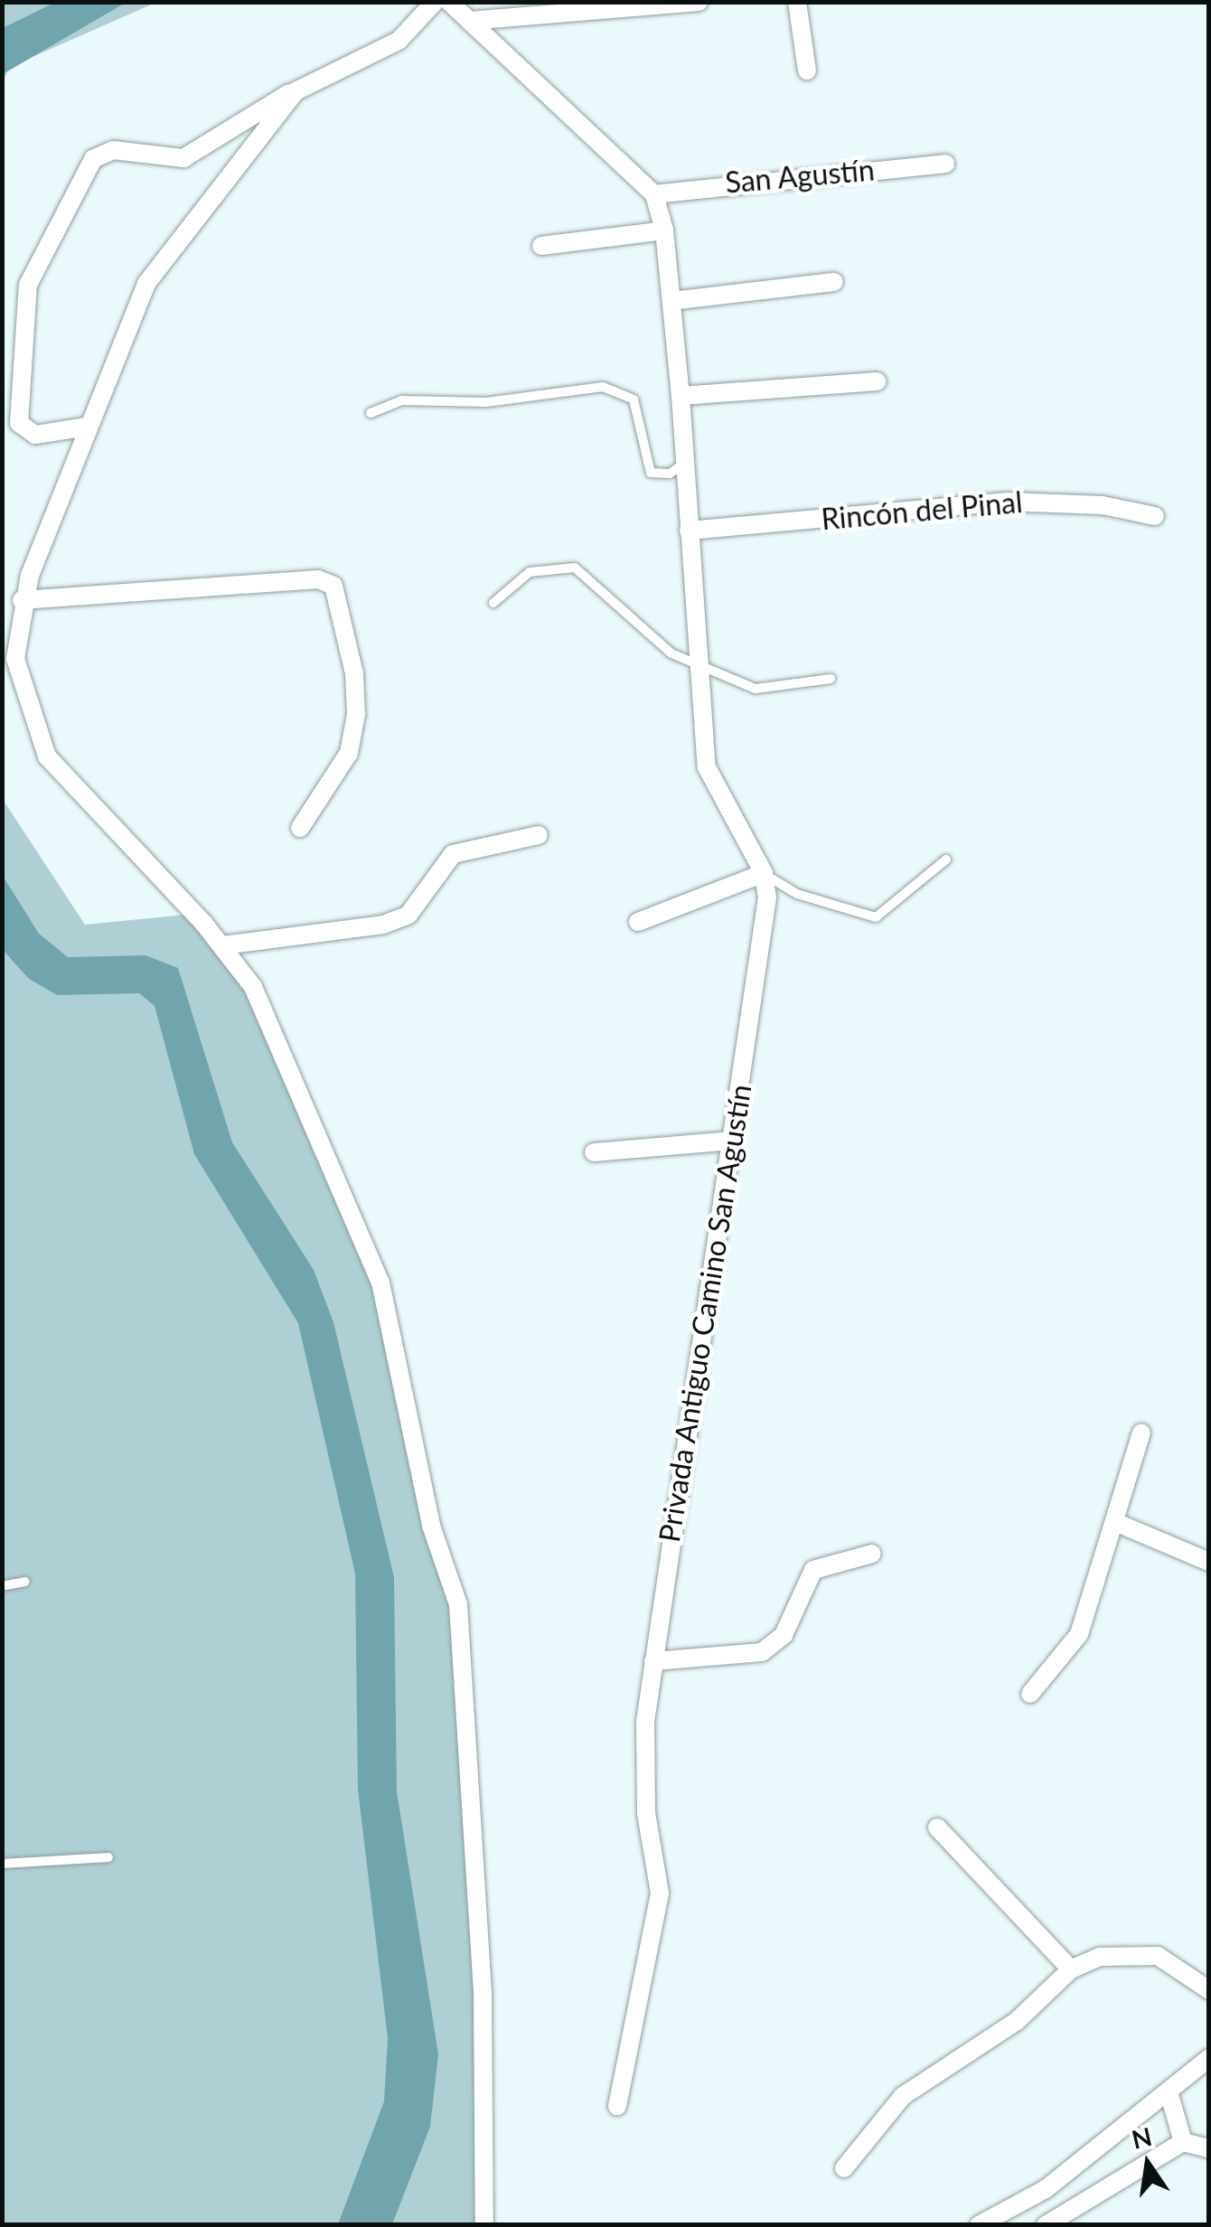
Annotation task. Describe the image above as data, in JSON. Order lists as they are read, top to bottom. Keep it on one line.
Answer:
{"streets":{"street":["San Agustín","Rincón del Pinal","Privada Antiguo Camino San Agustín"]},"crossings":[["San Agustín","Privada Antiguo Camino San Agustín"],["Rincón del Pinal","Privada Antiguo Camino San Agustín"]],"north":"top"}
